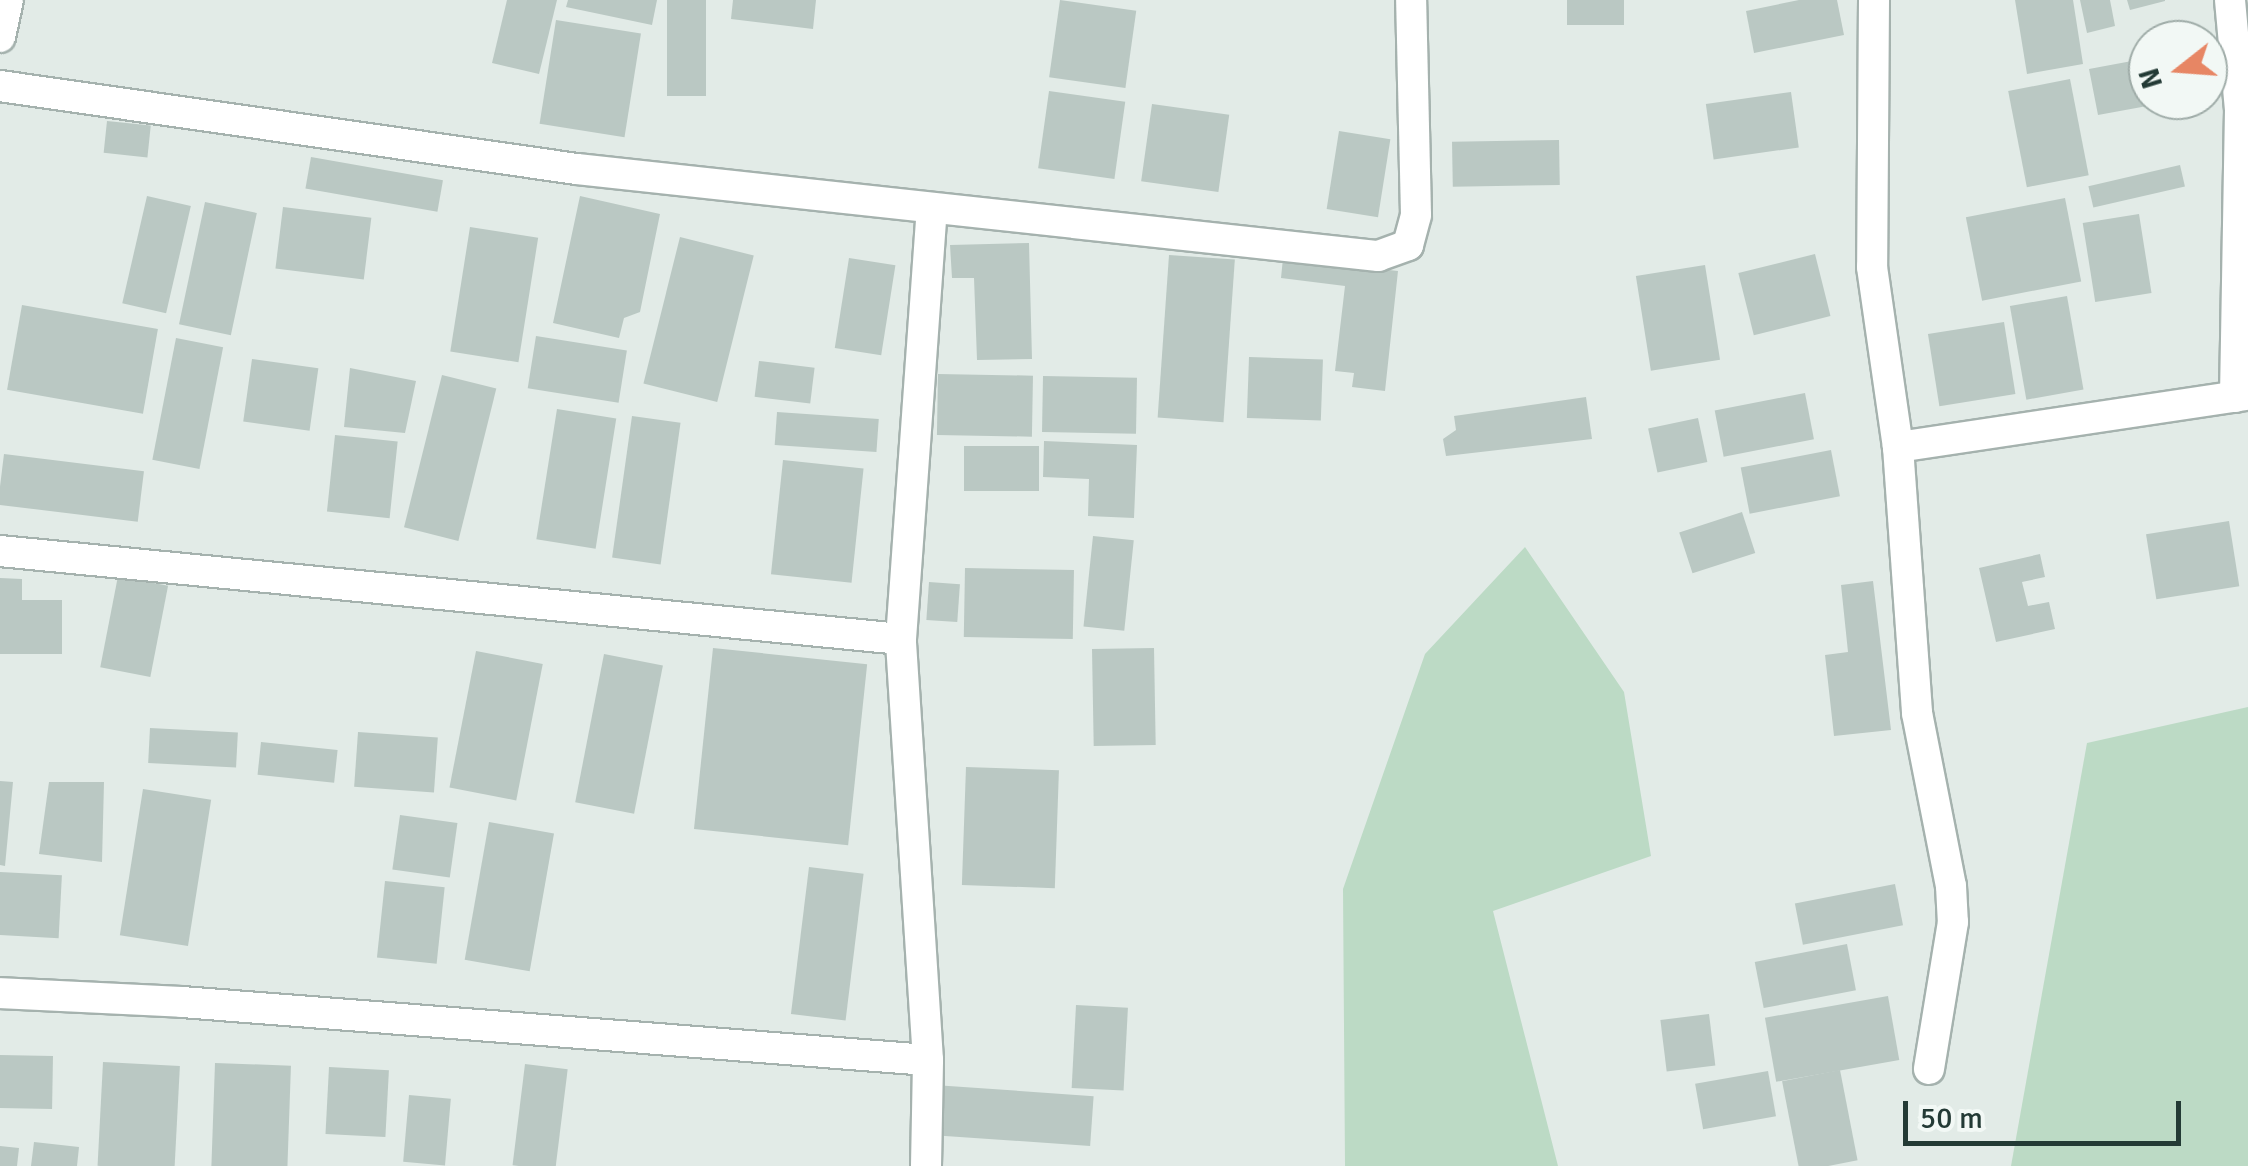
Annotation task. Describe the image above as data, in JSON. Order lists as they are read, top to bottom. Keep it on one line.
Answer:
{"scale_bar":"50 m","north":"left"}
